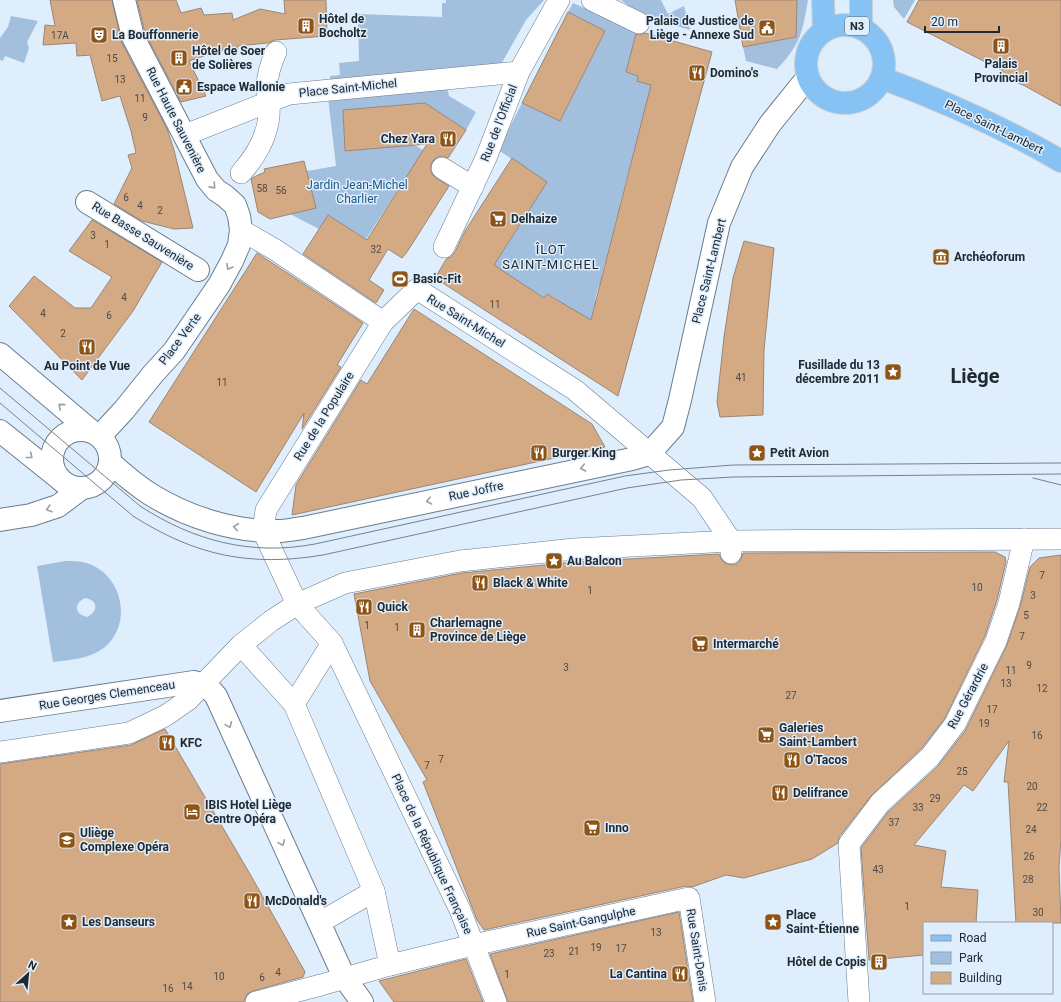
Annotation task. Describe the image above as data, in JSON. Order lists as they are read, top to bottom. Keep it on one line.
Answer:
{"streets":{"main road":["N3","Place Saint-Lambert"],"street":["Place Saint-Michel","Rue Haute Sauvenière","Rue de l'Official","Rue Basse Sauvenière","Rue Saint-Michel","Place Verte","Rue de la Populaire","Rue Joffre","Rue Georges Clemenceau","Rue Gérardrie","Place de la République Française","Rue Saint-Gangulphe","Rue Saint-Denis"]},"crossings":[["N3","Place Saint-Lambert"],["Place Saint-Michel","Rue Haute Sauvenière"],["Place Saint-Michel","Rue de l'Official"],["Rue Haute Sauvenière","Place Verte"],["Place Saint-Lambert","Rue Saint-Michel"],["Place Saint-Lambert","Rue Joffre"],["Rue Saint-Michel","Rue de la Populaire"],["Rue Saint-Michel","Rue Joffre"],["Place Verte","Rue Joffre"],["Rue de la Populaire","Rue Joffre"],["Rue de la Populaire","Place de la République Française"],["Rue Joffre","Place de la République Française"],["Place de la République Française","Rue Saint-Gangulphe"],["Rue Saint-Gangulphe","Rue Saint-Denis"]],"one_way":["Rue Haute Sauvenière","Place Verte"],"districts":["ÎLOT SAINT-MICHEL","Liège"],"parks":["Jardin Jean-Michel Charlier"],"places":{"building":["Hôtel de Bocholtz","Palais Provincial","Hôtel de Soer de Solières","Charlemagne Province de Liège","Hôtel de Copis"],"public building":["Palais de Justice de Liège - Annexe Sud","Espace Wallonie"],"theatre":["La Bouffonnerie"],"restaurant":["Domino's","Chez Yara","Au Point de Vue","Burger King","Black & White","Quick","KFC","O'Tacos","Delifrance","McDonald's","La Cantina"],"supermarket":["Delhaize","Intermarché","Galeries Saint-Lambert","Inno"],"museum":["Archéoforum"],"sports":["Basic-Fit"],"place":["Fusillade du 13 décembre 2011","Petit Avion","Au Balcon","Les Danseurs","Place Saint-Étienne"],"hotel":["IBIS Hotel Liège Centre Opéra"],"school or university":["Uliège Complexe Opéra"]},"house_numbers":["17A","15","13","11","9","58","56","6","4","2","3","1","32","4","11","4","6","2","41","11","7","10","1","3","5","1","1","7","9","3","11","13","12","27","17","19","16","7","7","25","20","29","33","22","37","24","26","43","28","1","30","13","19","17","21","23","4","1","10","6","14","16"],"legend":["Road","Park","Building"],"scale_bar":"20 m","north":"top right"}
